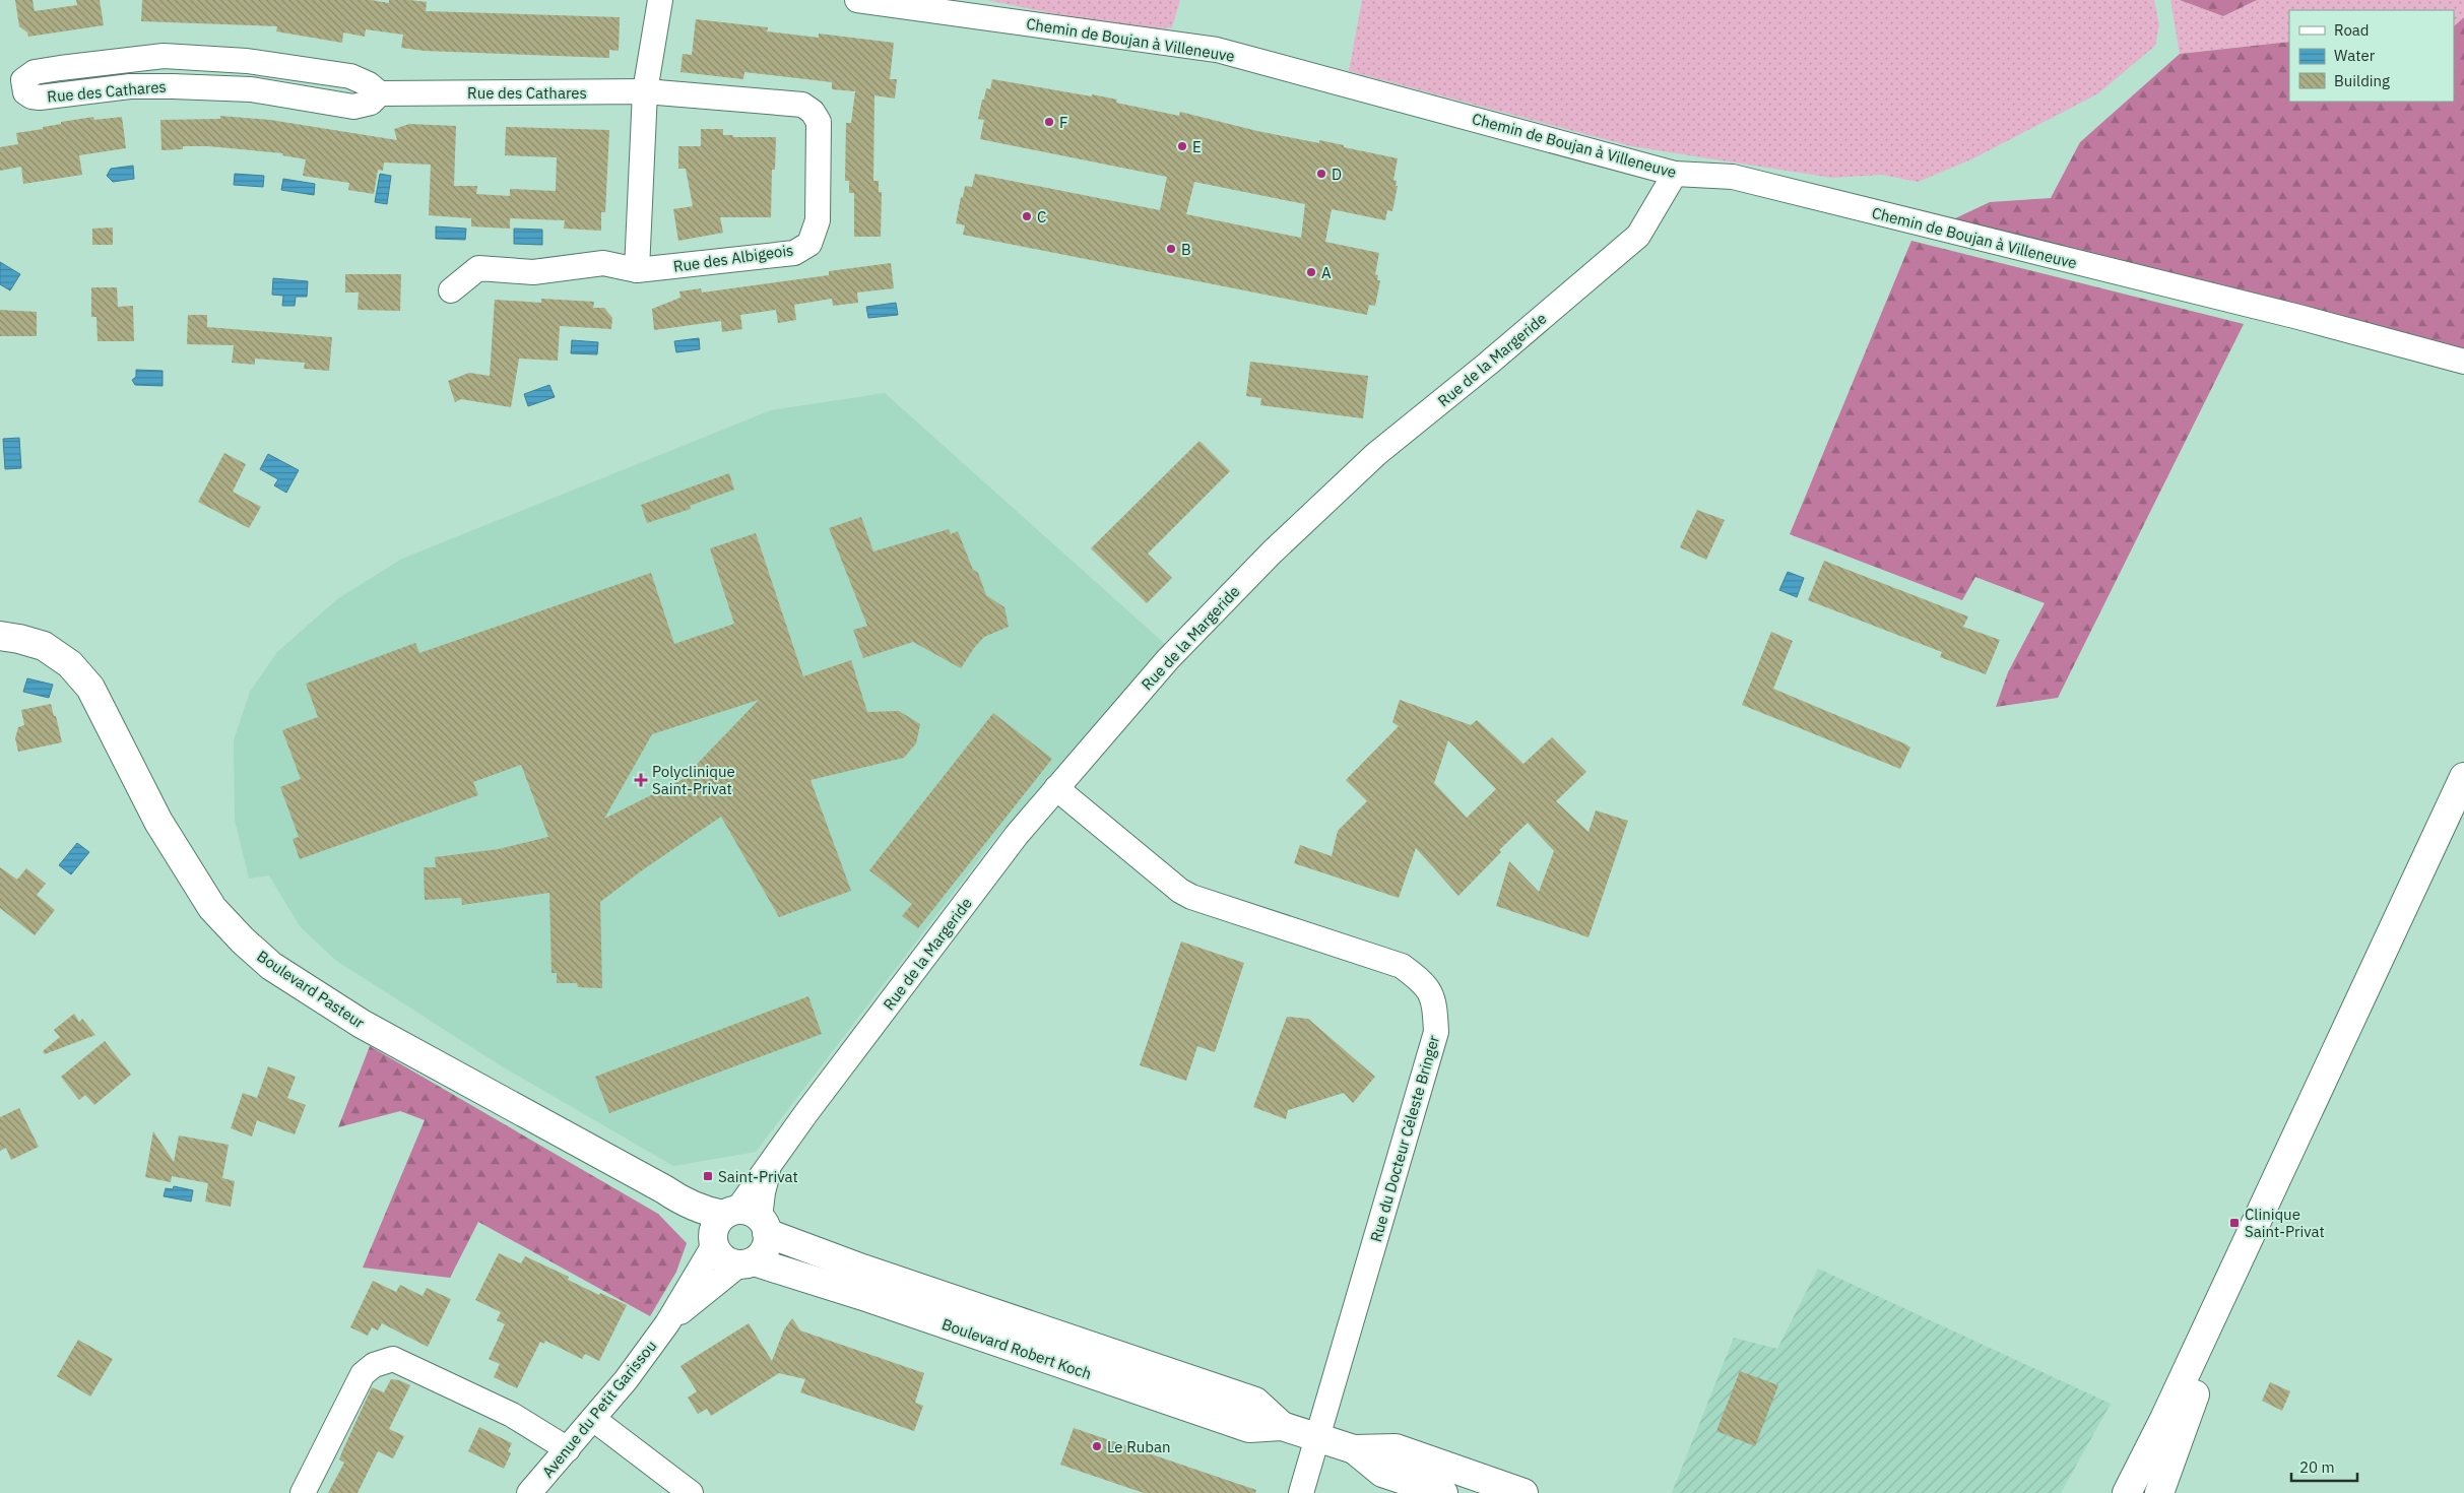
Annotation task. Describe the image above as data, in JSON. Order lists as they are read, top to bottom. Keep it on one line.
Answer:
{"streets":{"street":["Chemin de Boujan à Villeneuve","Rue des Cathares","Rue des Albigeois","Rue de la Margeride","Boulevard Pasteur","Rue du Docteur Céleste Bringer","Boulevard Robert Koch","Avenue du Petit Garissou"]},"crossings":[["Chemin de Boujan à Villeneuve","Rue de la Margeride"],["Rue des Cathares","Rue des Albigeois"],["Rue de la Margeride","Boulevard Pasteur"],["Rue de la Margeride","Rue du Docteur Céleste Bringer"],["Rue de la Margeride","Boulevard Robert Koch"],["Rue de la Margeride","Avenue du Petit Garissou"],["Boulevard Pasteur","Boulevard Robert Koch"],["Boulevard Pasteur","Avenue du Petit Garissou"],["Rue du Docteur Céleste Bringer","Boulevard Robert Koch"],["Boulevard Robert Koch","Avenue du Petit Garissou"]],"places":{"other":["F","E","D","C","B","A","Le Ruban"],"health":["Polyclinique Saint-Privat"],"transit":["Saint-Privat","Clinique Saint-Privat"]},"legend":["Road","Water","Building"],"scale_bar":"20 m"}
